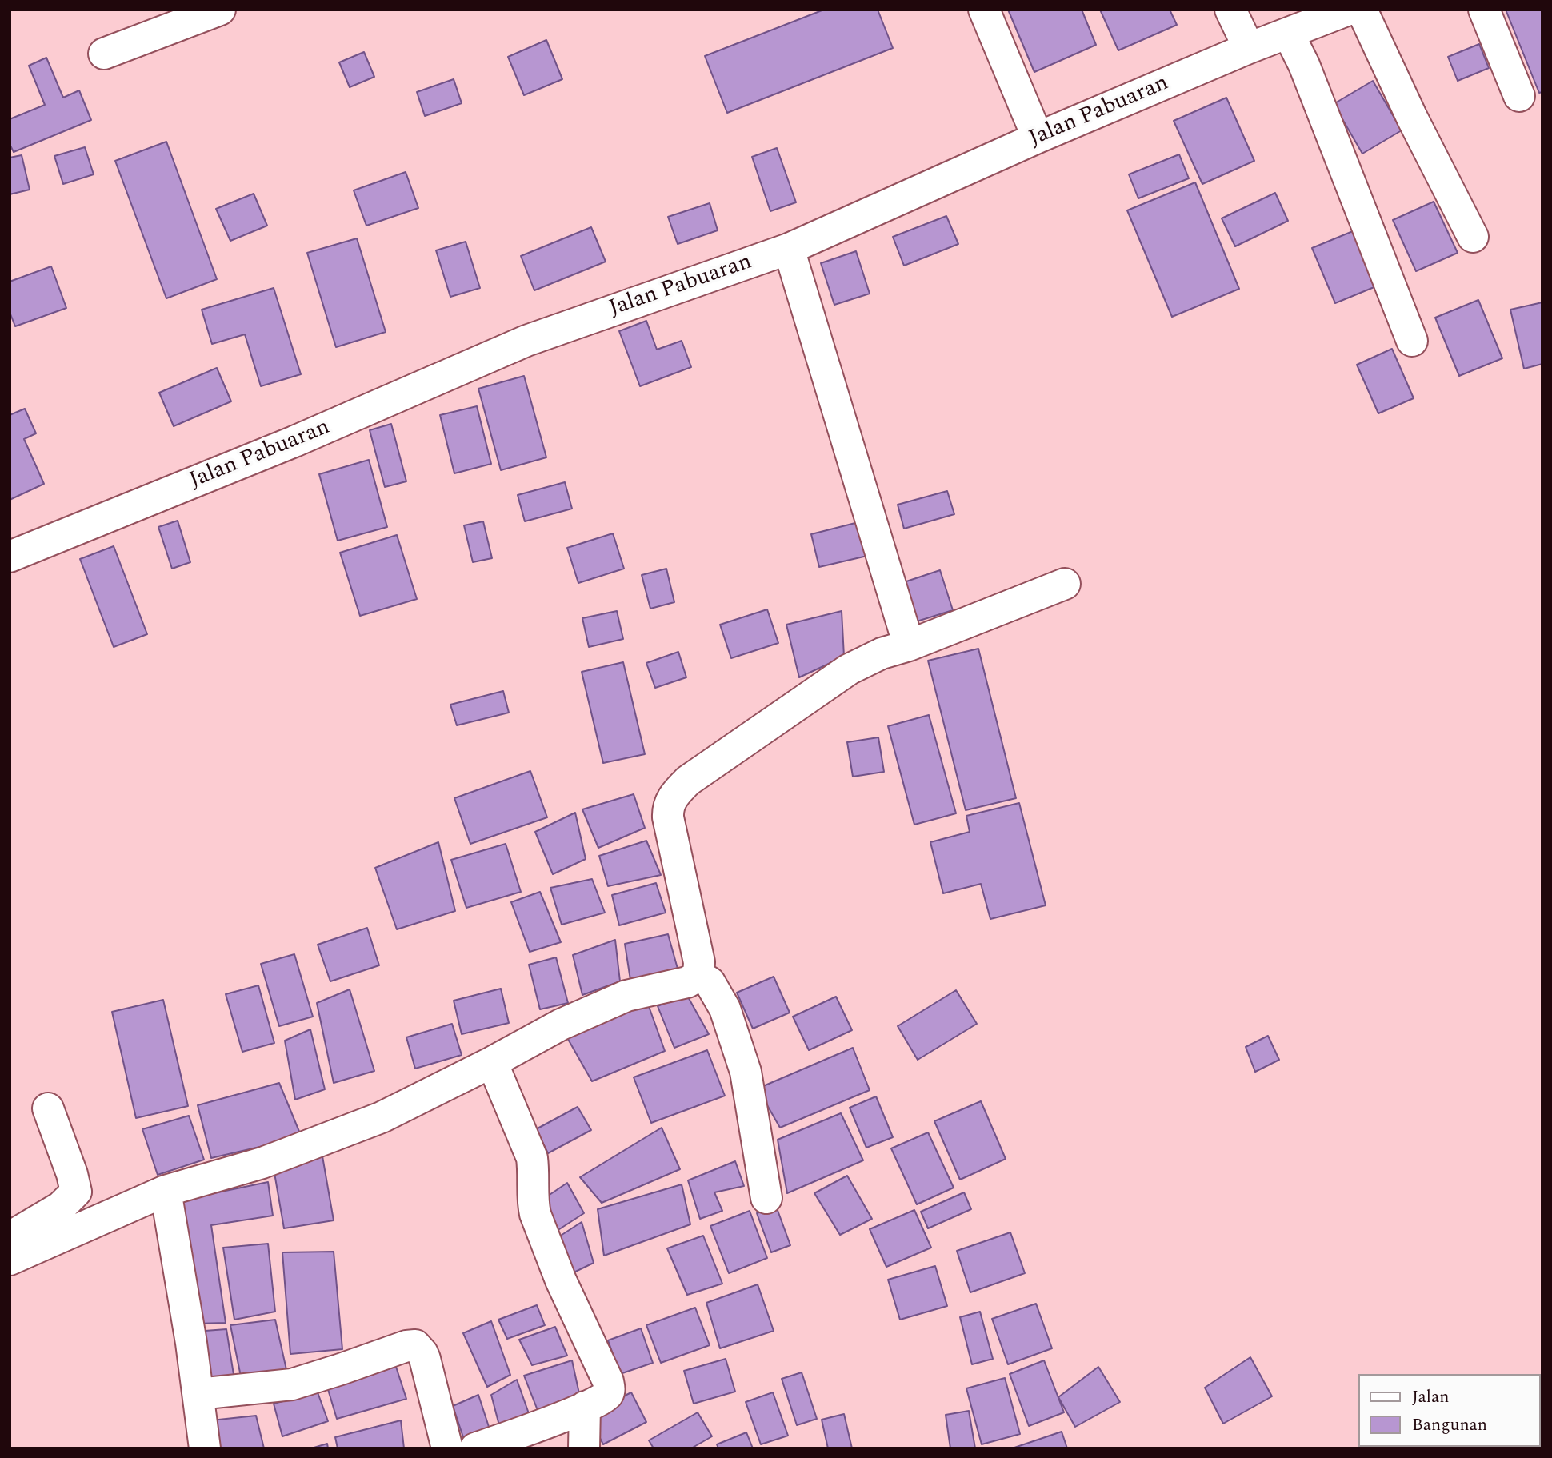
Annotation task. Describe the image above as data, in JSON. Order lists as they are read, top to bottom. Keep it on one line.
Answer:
{"streets":{"street":["Jalan Pabuaran"]},"legend":["Jalan","Bangunan"]}
